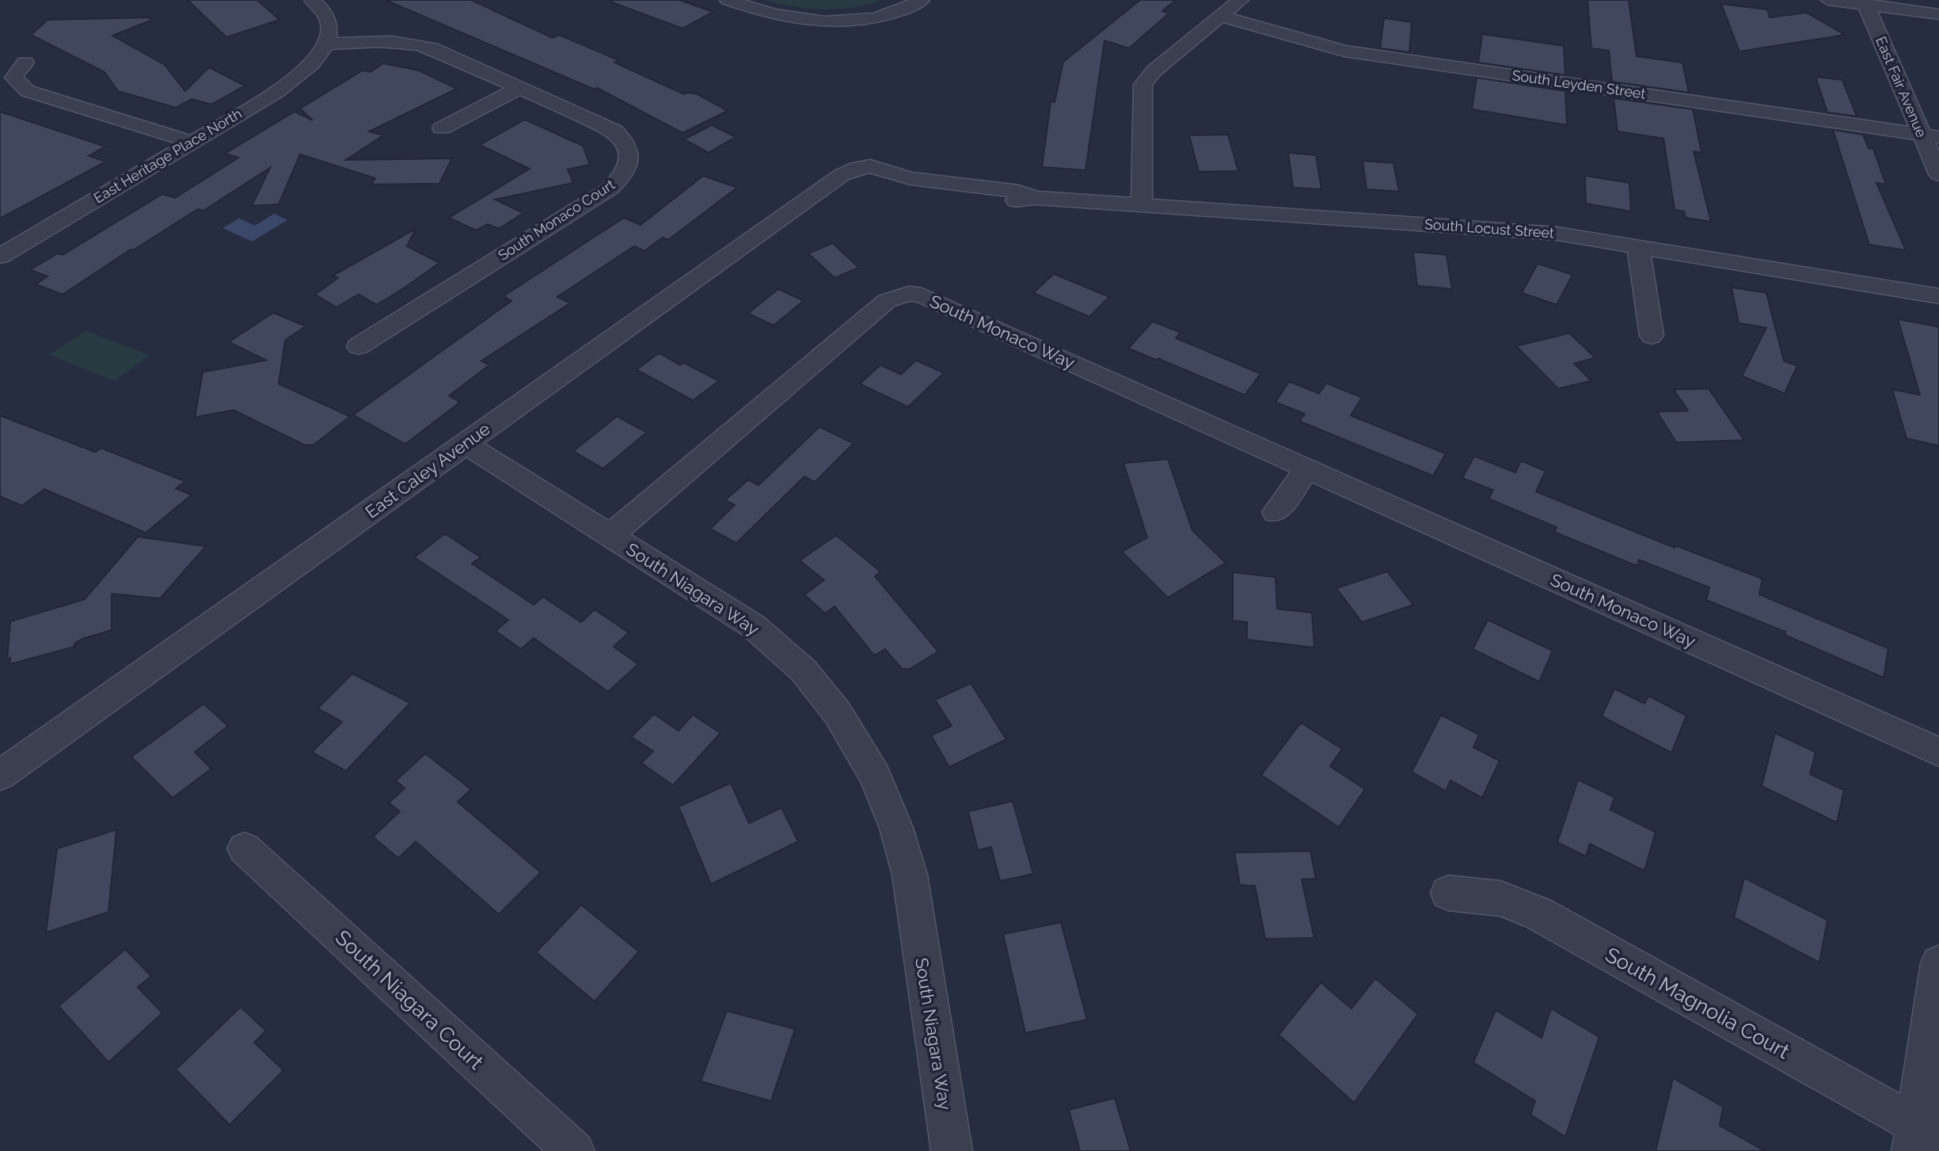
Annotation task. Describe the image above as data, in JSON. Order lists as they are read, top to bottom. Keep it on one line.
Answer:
{"streets":{"street":["South Leyden Street","East Fair Avenue","East Heritage Place North","South Monaco Court","South Locust Street","South Monaco Way","East Caley Avenue","South Niagara Way","South Niagara Court","South Magnolia Court"]},"crossings":[["South Leyden Street","East Fair Avenue"],["East Heritage Place North","South Monaco Court"],["South Locust Street","East Caley Avenue"],["South Monaco Way","South Niagara Way"],["East Caley Avenue","South Niagara Way"]]}
